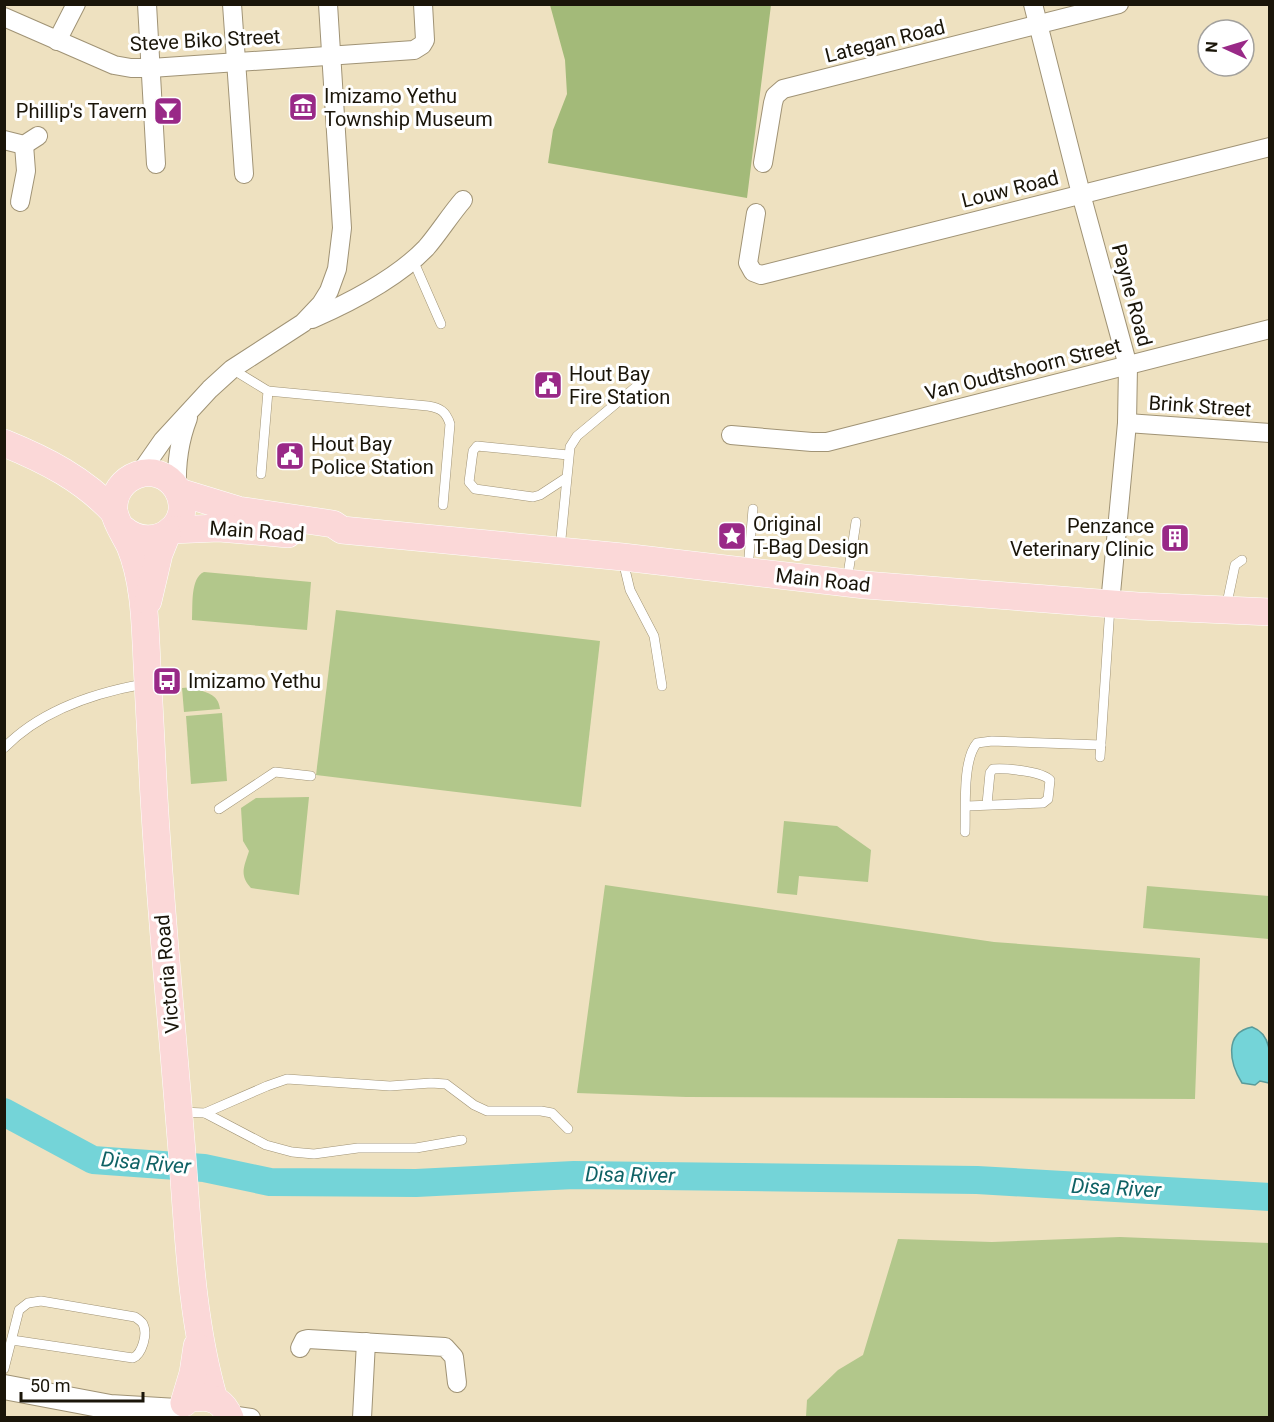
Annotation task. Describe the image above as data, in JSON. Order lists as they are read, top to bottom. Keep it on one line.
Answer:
{"streets":{"main road":["Main Road","Victoria Road"],"street":["Steve Biko Street","Lategan Road","Louw Road","Payne Road","Van Oudtshoorn Street","Brink Street"]},"crossings":[["Lategan Road","Payne Road"],["Louw Road","Payne Road"],["Payne Road","Van Oudtshoorn Street"],["Payne Road","Brink Street"],["Payne Road","Main Road"],["Main Road","Victoria Road"]],"water":["Disa River"],"places":{"museum":["Imizamo Yethu Township Museum"],"bar":["Phillip's Tavern"],"public building":["Hout Bay Fire Station","Hout Bay Police Station"],"place":["Original T-Bag Design"],"building":["Penzance Veterinary Clinic"],"bus stop":["Imizamo Yethu"]},"scale_bar":"50 m","north":"left"}
